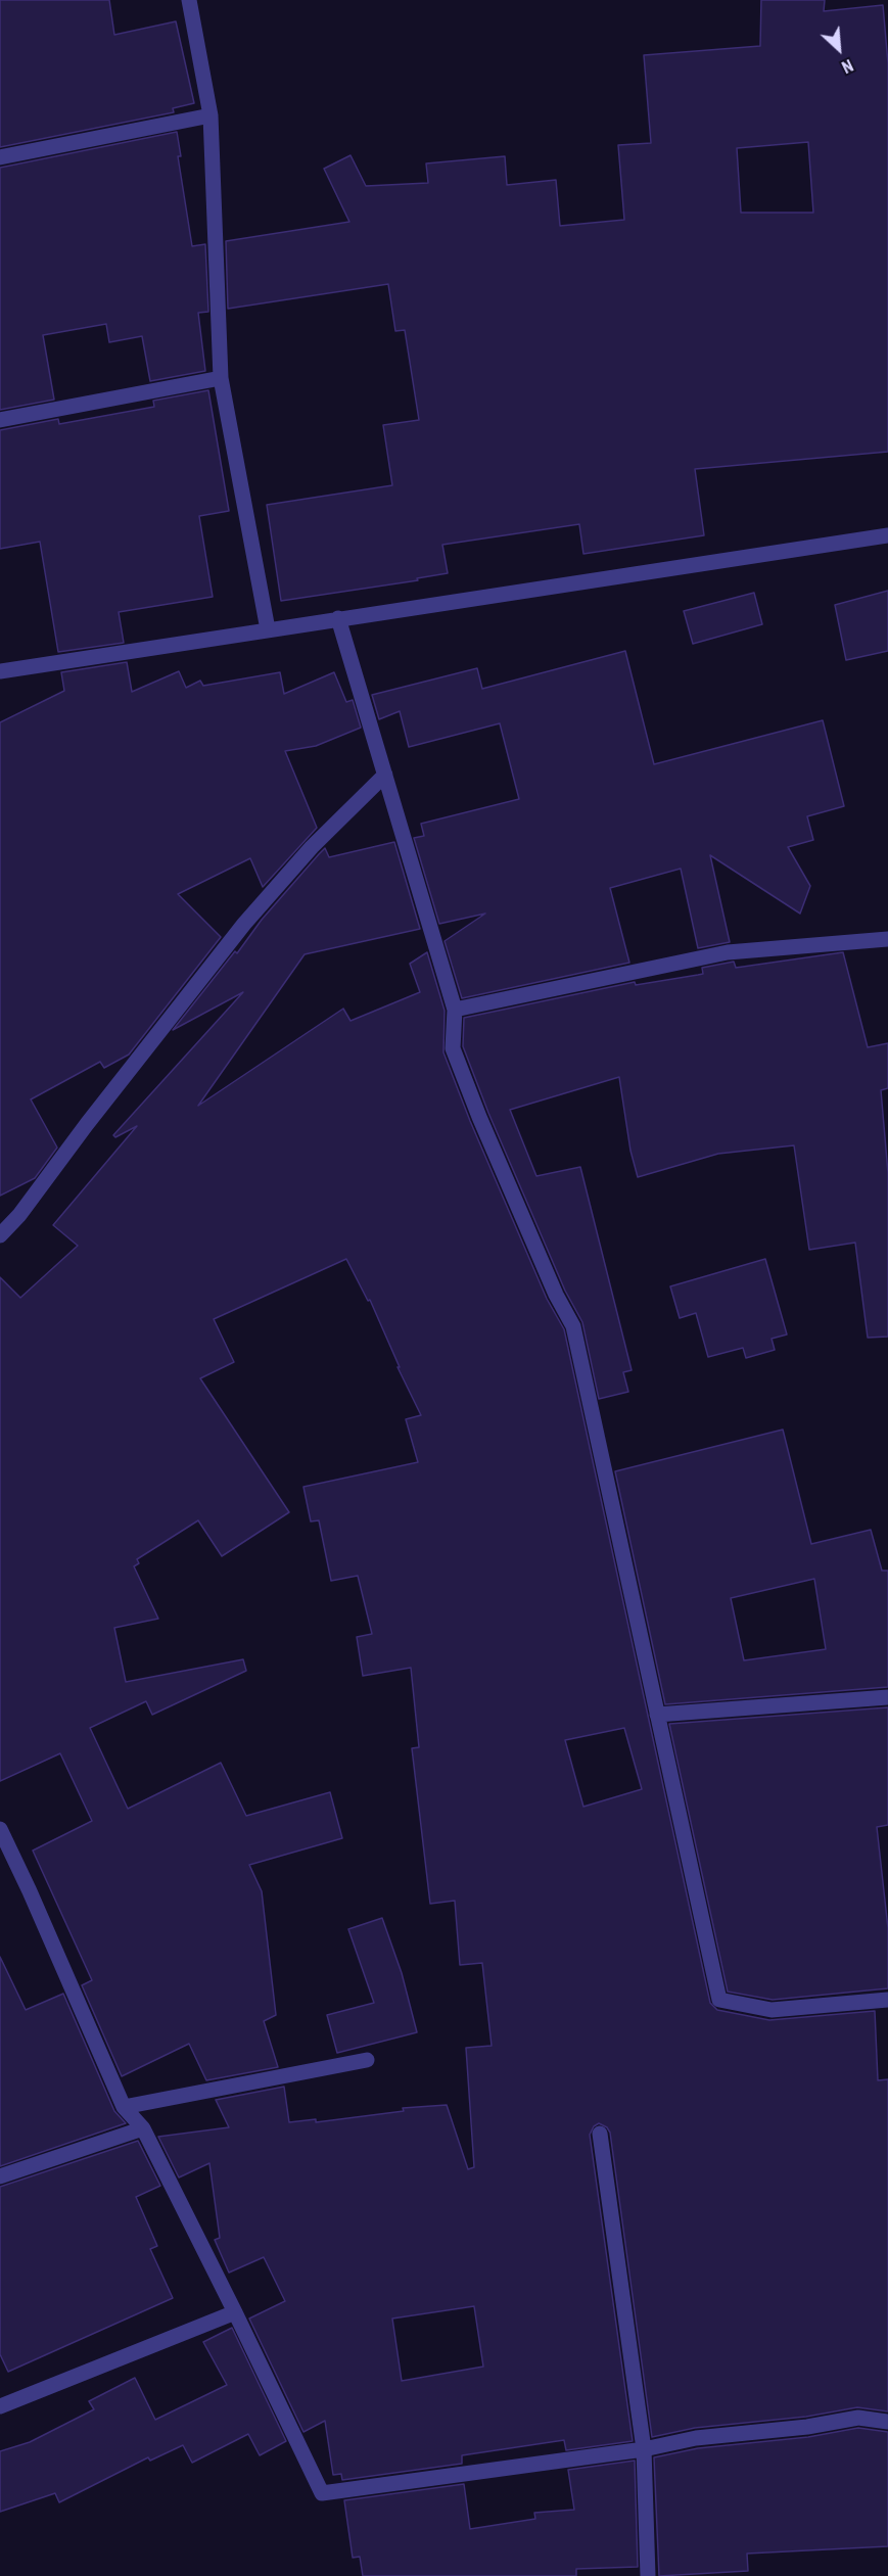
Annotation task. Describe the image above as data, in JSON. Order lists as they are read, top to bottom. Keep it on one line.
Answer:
{"north":"bottom right"}
